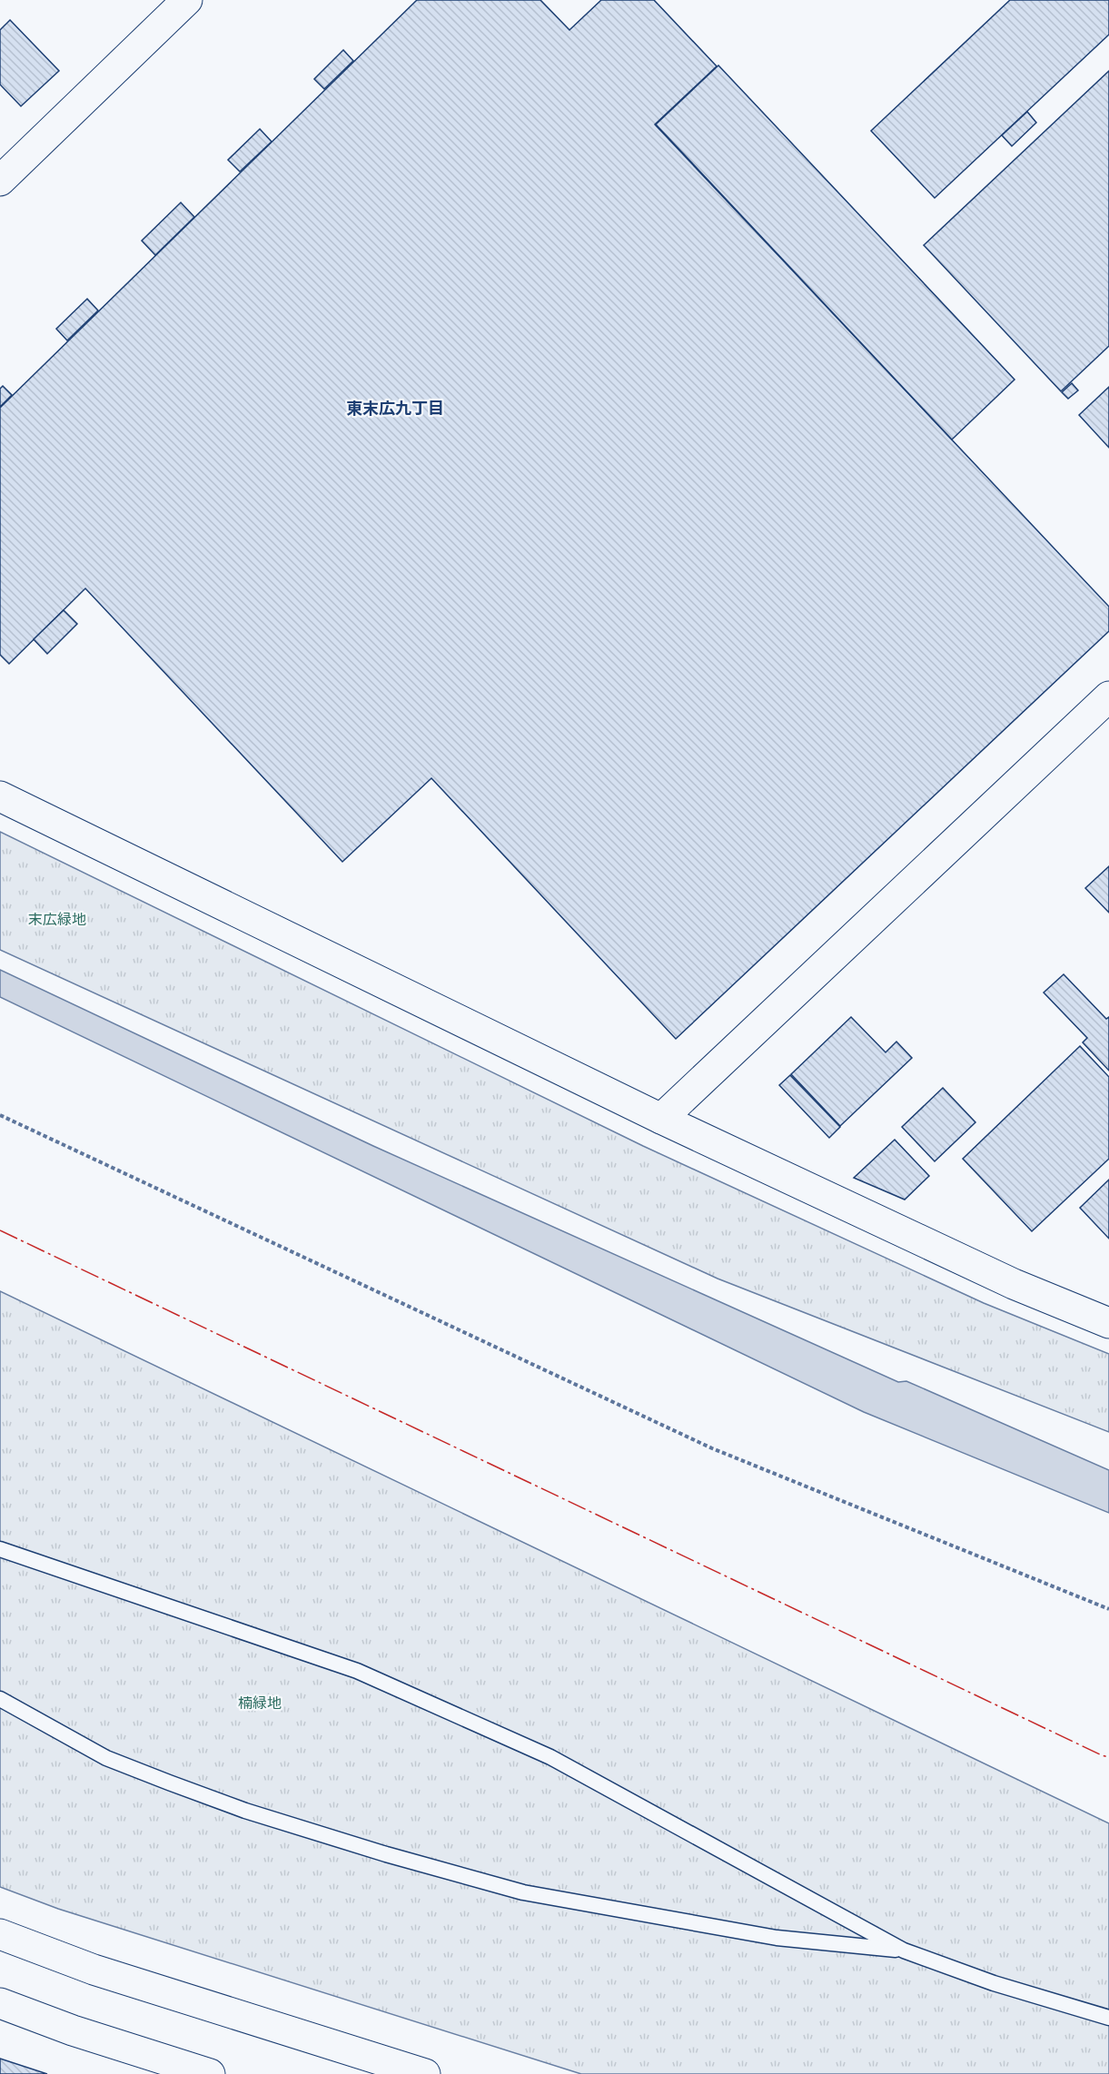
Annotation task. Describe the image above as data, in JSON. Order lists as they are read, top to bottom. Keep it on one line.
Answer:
{"districts":["東末広九丁目"],"parks":["末広緑地","楠緑地"]}
